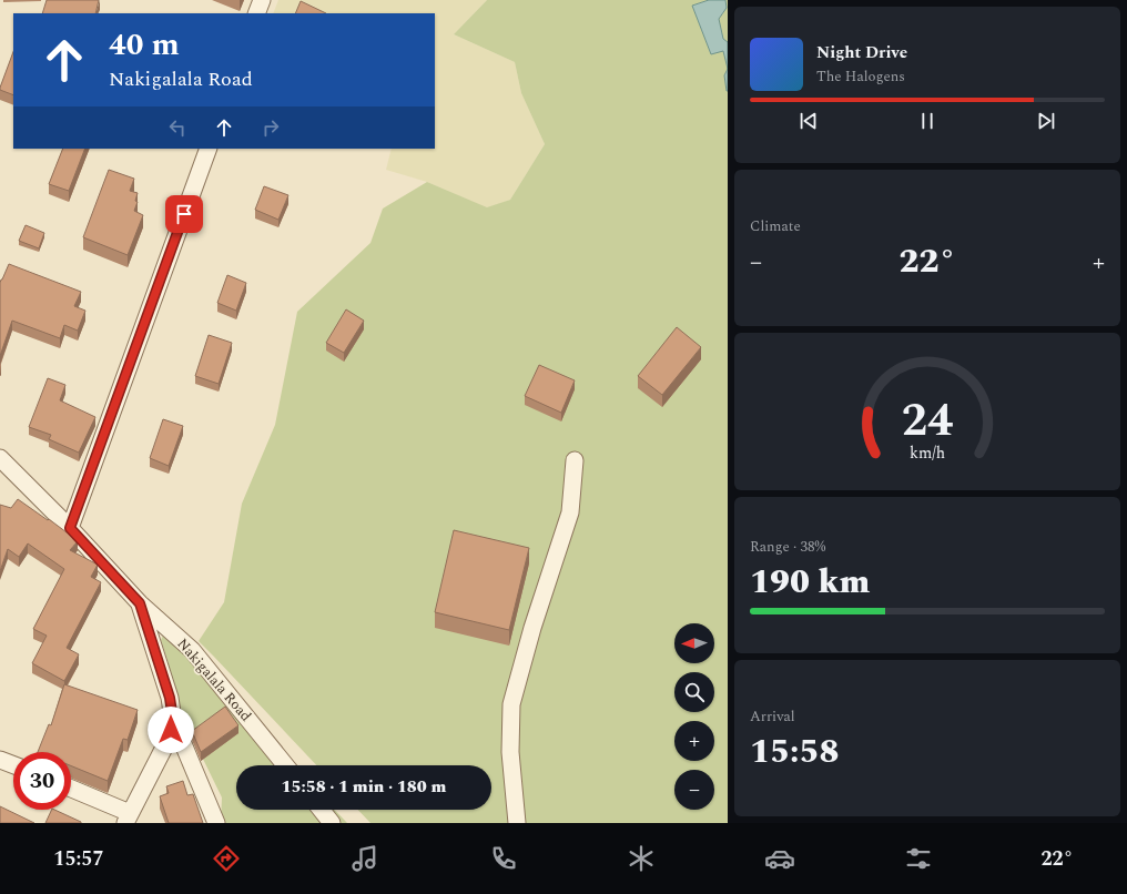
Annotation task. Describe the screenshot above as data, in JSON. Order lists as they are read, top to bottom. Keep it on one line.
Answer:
{"streets":{"street":["Nakigalala Road"]},"north":"left","page":{"turn":["40 m","Nakigalala Road"],"song":["Night Drive","The Halogens"],"tile":["Climate",["Range · 38%","190 km"],["Arrival","15:58"]],"heat":["−","22°","+"],"map_buttons":["+","−"],"limit":"30","trip":"15:58 · 1 min · 180 m","tabs":["15:57","22°"],"gauge":["24","km/h"]}}
